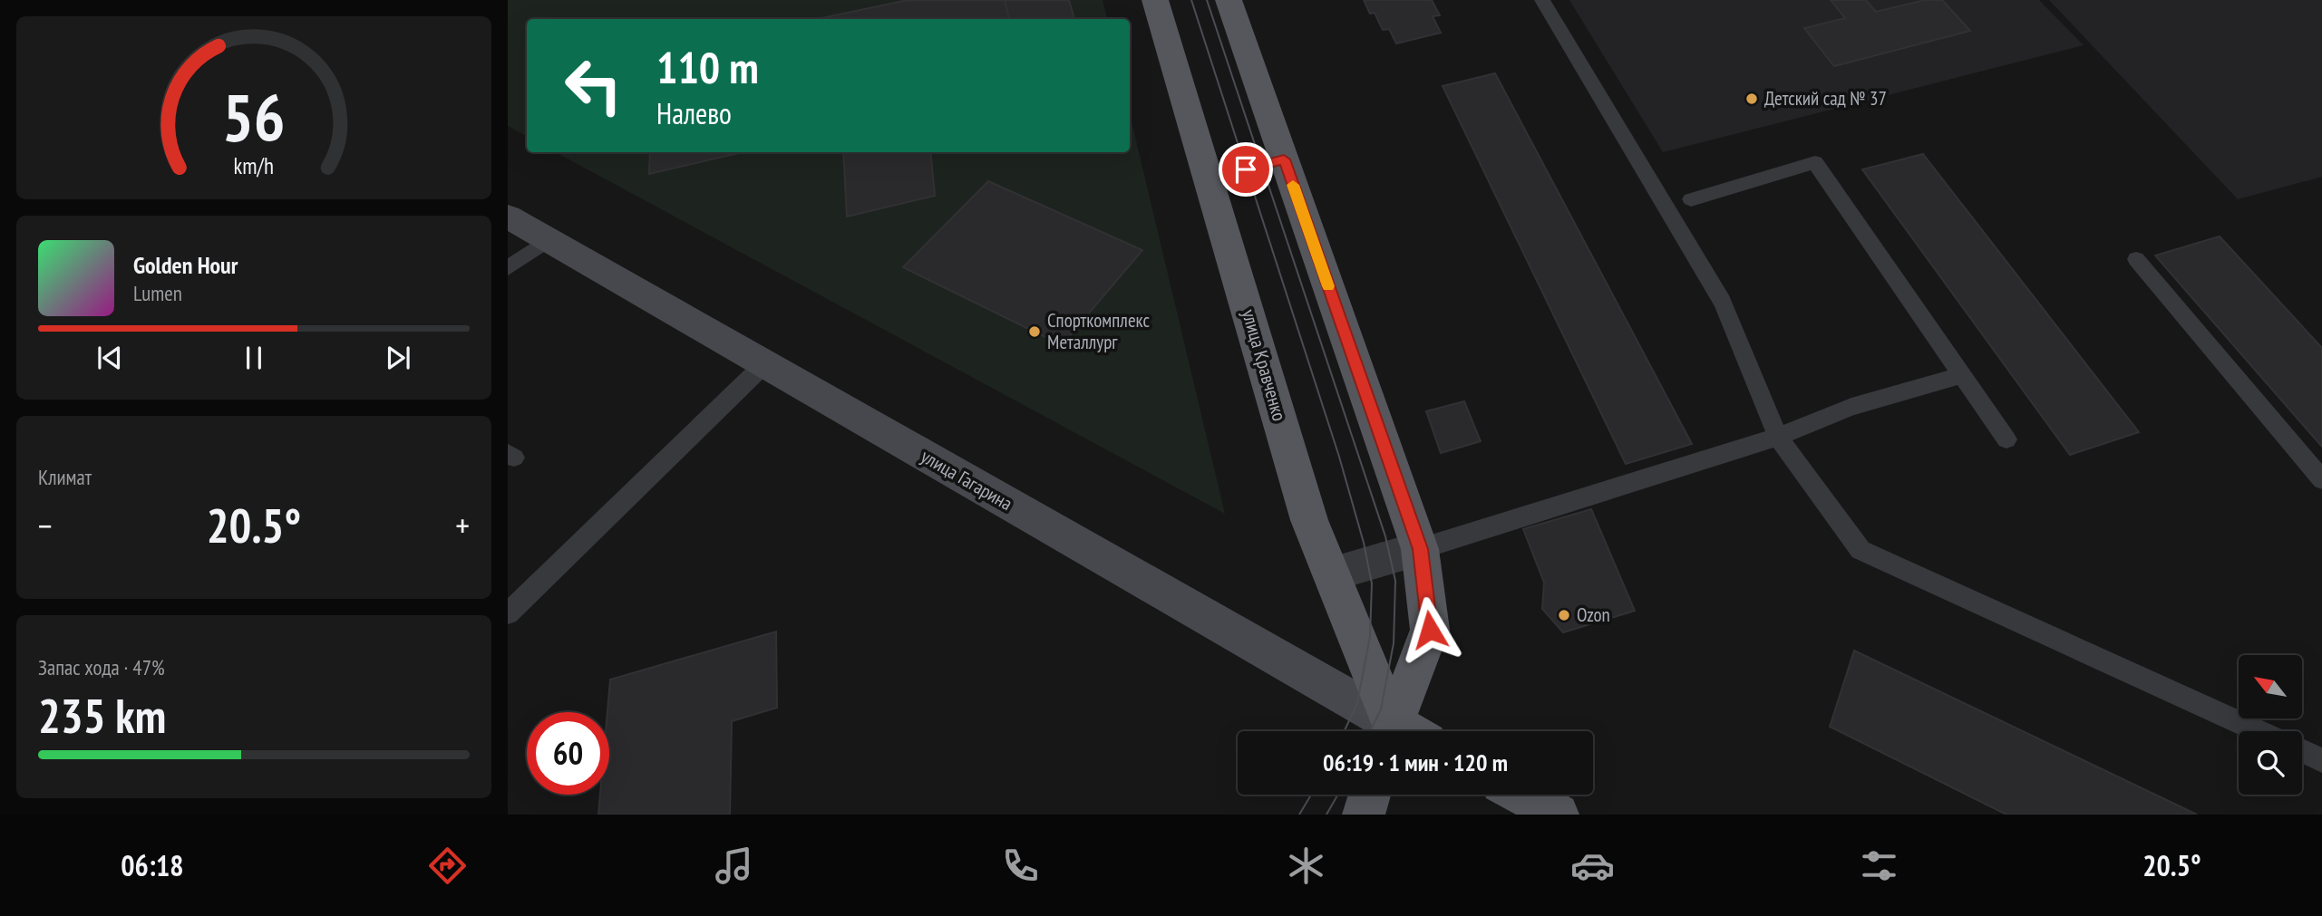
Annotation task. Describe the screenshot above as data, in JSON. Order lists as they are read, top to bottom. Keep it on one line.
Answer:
{"streets":{"main road":["улица Кравченко","улица Гагарина"]},"places":["Детский сад № 37","Спорткомплекс Металлург","Ozon"],"north":"top left","page":{"turn":["110 m","Налево"],"song":["Golden Hour","Lumen"],"tile":["Климат",["Запас хода · 47%","235 km"]],"heat":["−","20.5°","+"],"limit":"60","trip":"06:19 · 1 мин · 120 m","tabs":["06:18","20.5°"],"gauge":["56","km/h"]}}
